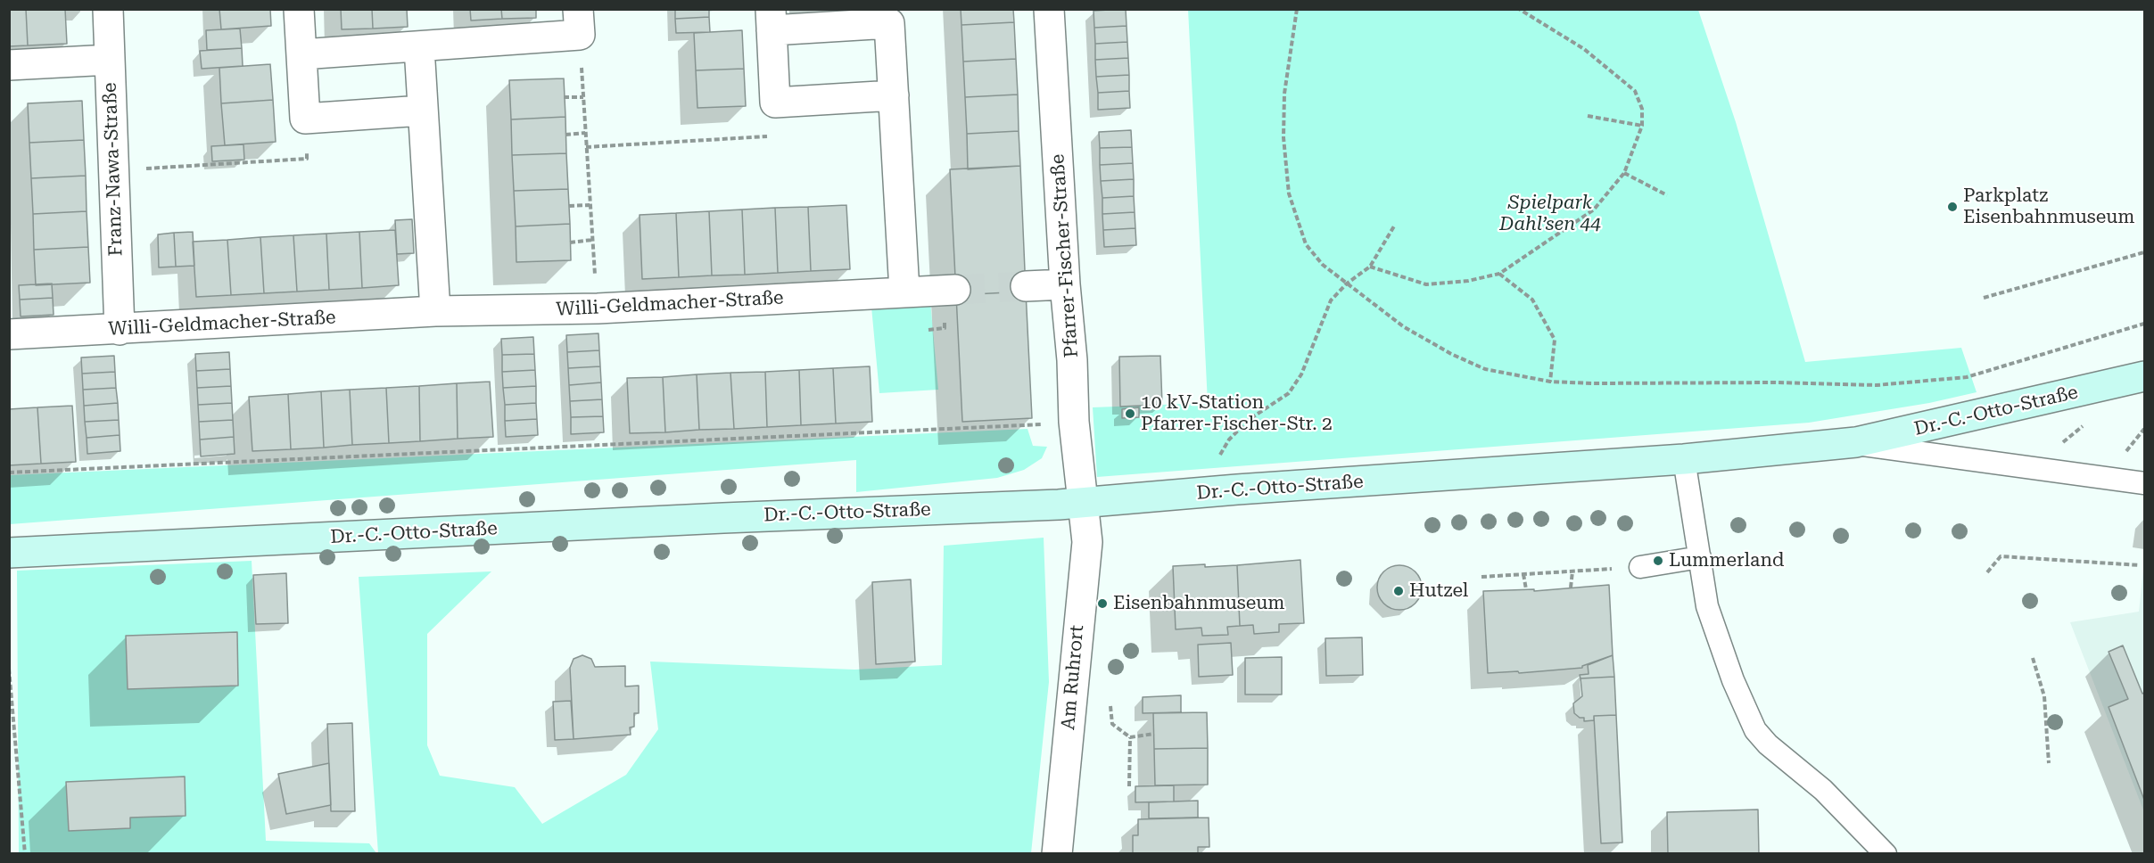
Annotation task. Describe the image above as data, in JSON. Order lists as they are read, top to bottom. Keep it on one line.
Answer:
{"streets":{"street":["Franz-Nawa-Straße","Pfarrer-Fischer-Straße","Willi-Geldmacher-Straße","Dr.-C.-Otto-Straße","Am Ruhrort"]},"crossings":[["Franz-Nawa-Straße","Willi-Geldmacher-Straße"],["Pfarrer-Fischer-Straße","Dr.-C.-Otto-Straße"],["Pfarrer-Fischer-Straße","Am Ruhrort"],["Dr.-C.-Otto-Straße","Am Ruhrort"]],"parks":["Spielpark Dahl’sen 44"],"places":["Parkplatz Eisenbahnmuseum","10 kV-Station Pfarrer-Fischer-Str. 2","Lummerland","Hutzel","Eisenbahnmuseum"]}
